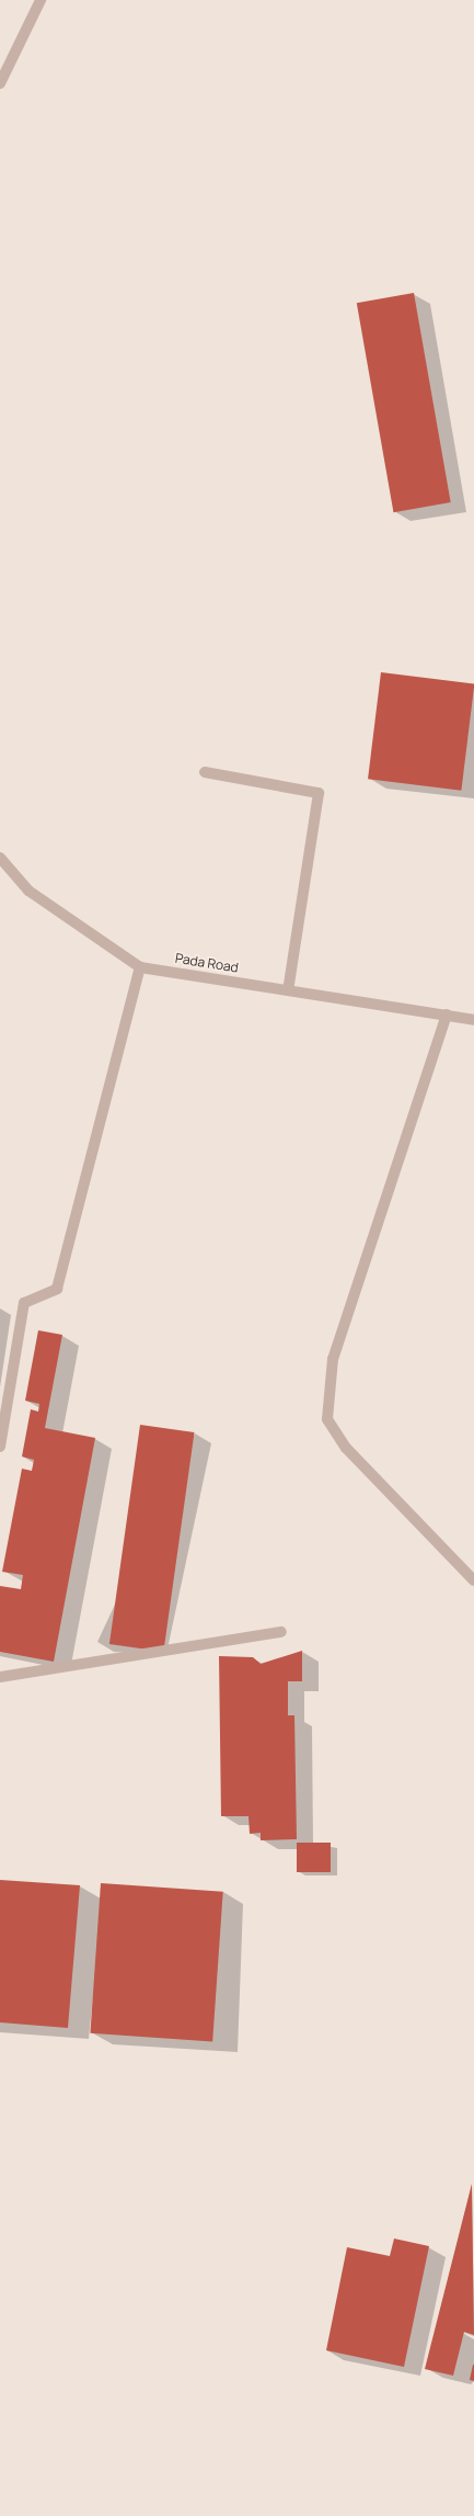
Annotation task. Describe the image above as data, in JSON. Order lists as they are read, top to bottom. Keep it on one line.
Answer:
{"streets":{"street":["Pada Road"]}}
